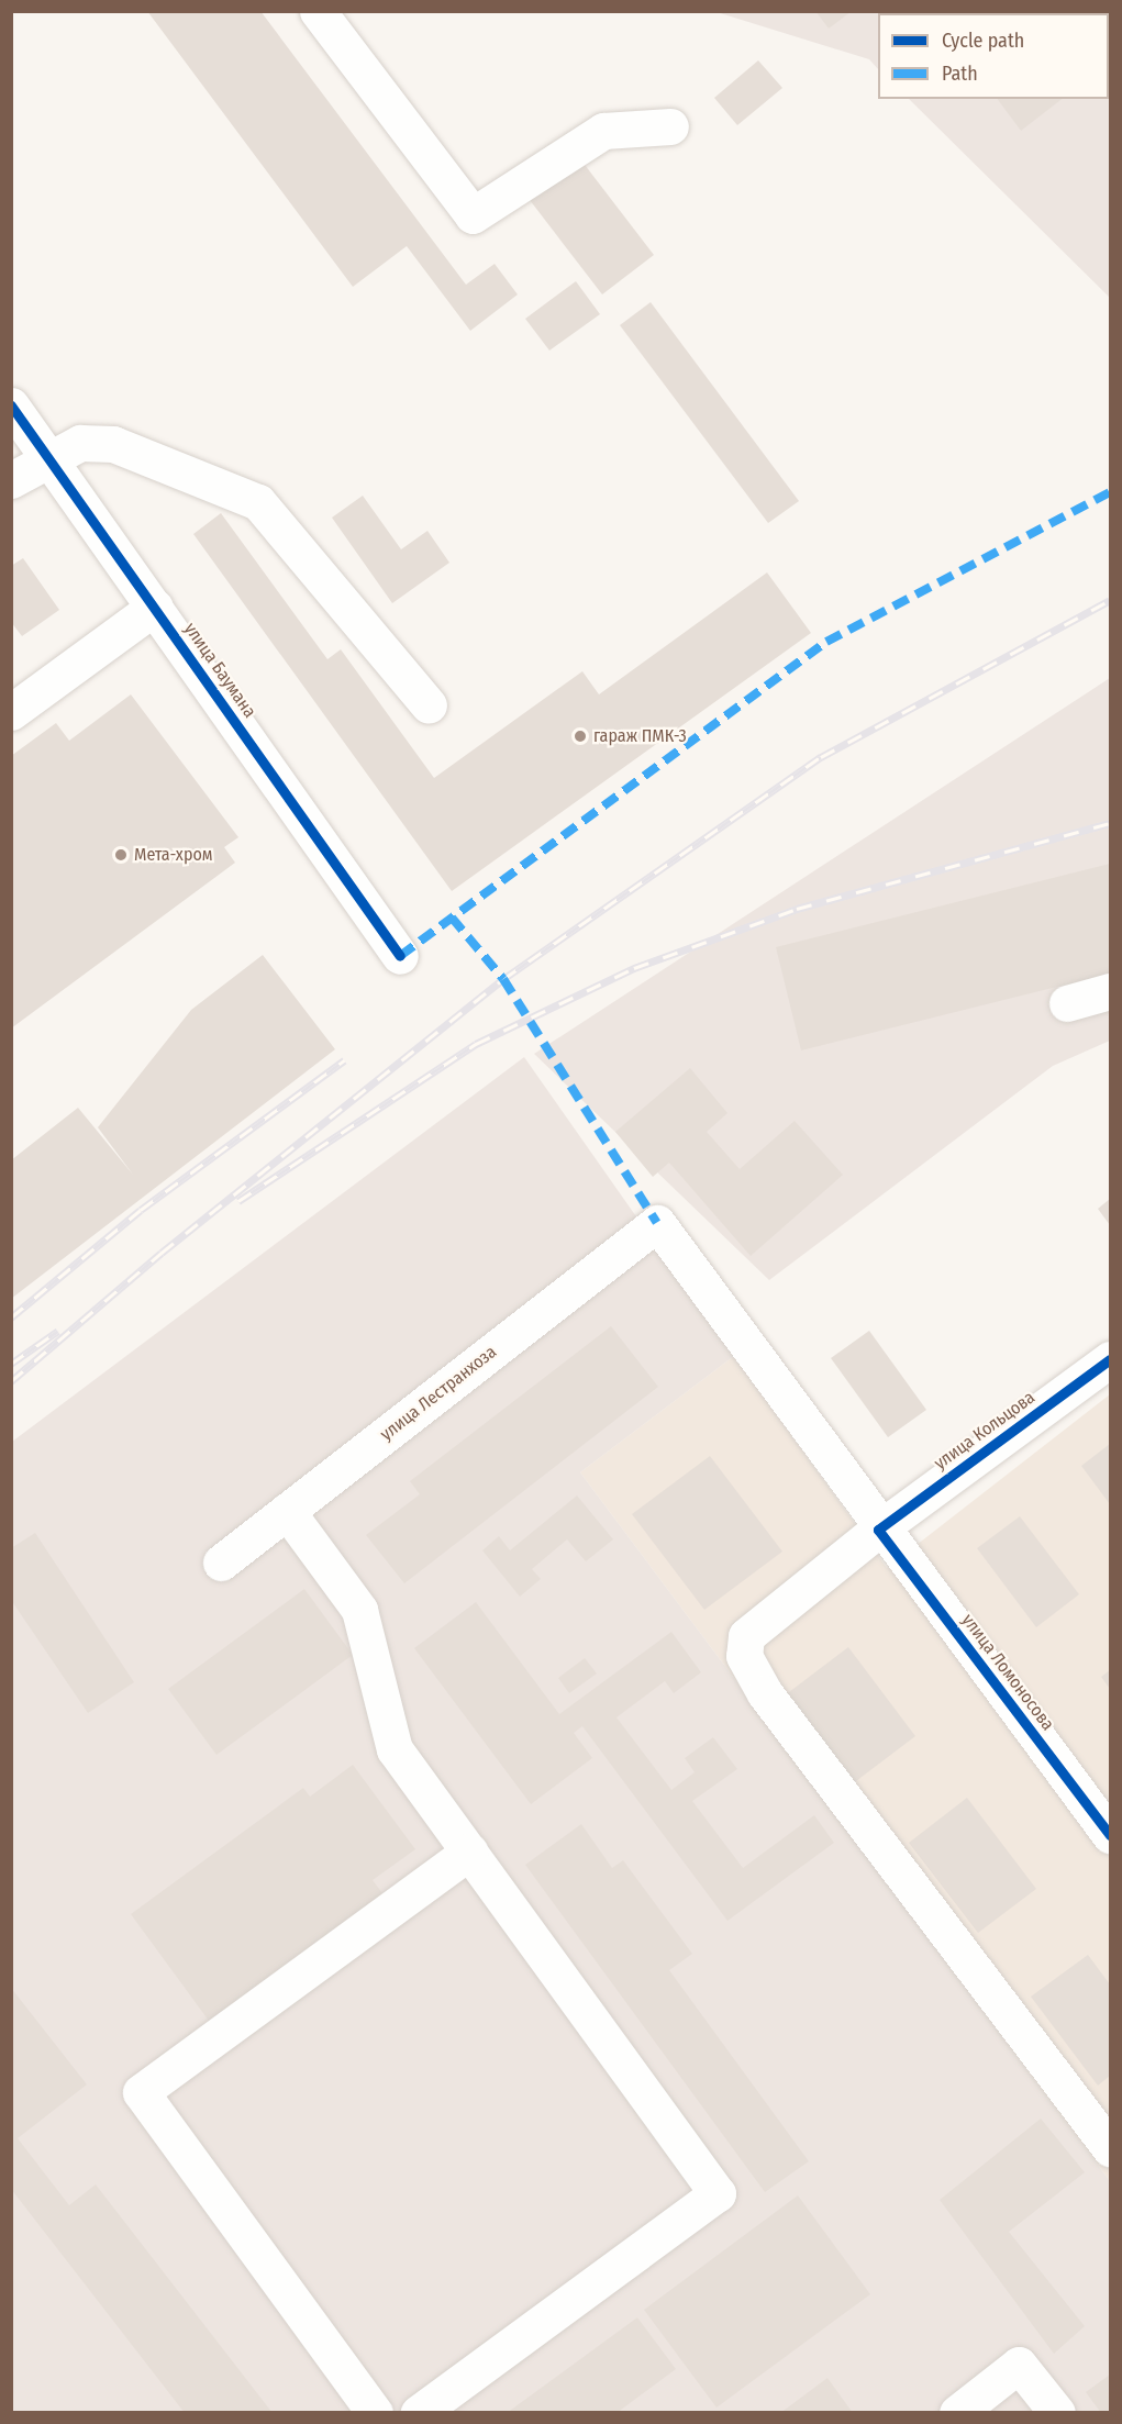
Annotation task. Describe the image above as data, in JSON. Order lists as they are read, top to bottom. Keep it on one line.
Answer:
{"streets":{"street":["улица Баумана","улица Лестранхоза","улица Кольцова","улица Ломоносова"]},"crossings":[["улица Лестранхоза","улица Ломоносова"],["улица Кольцова","улица Ломоносова"]],"places":["гараж ПМК-3","Мета-хром"],"legend":["Cycle path","Path"]}
